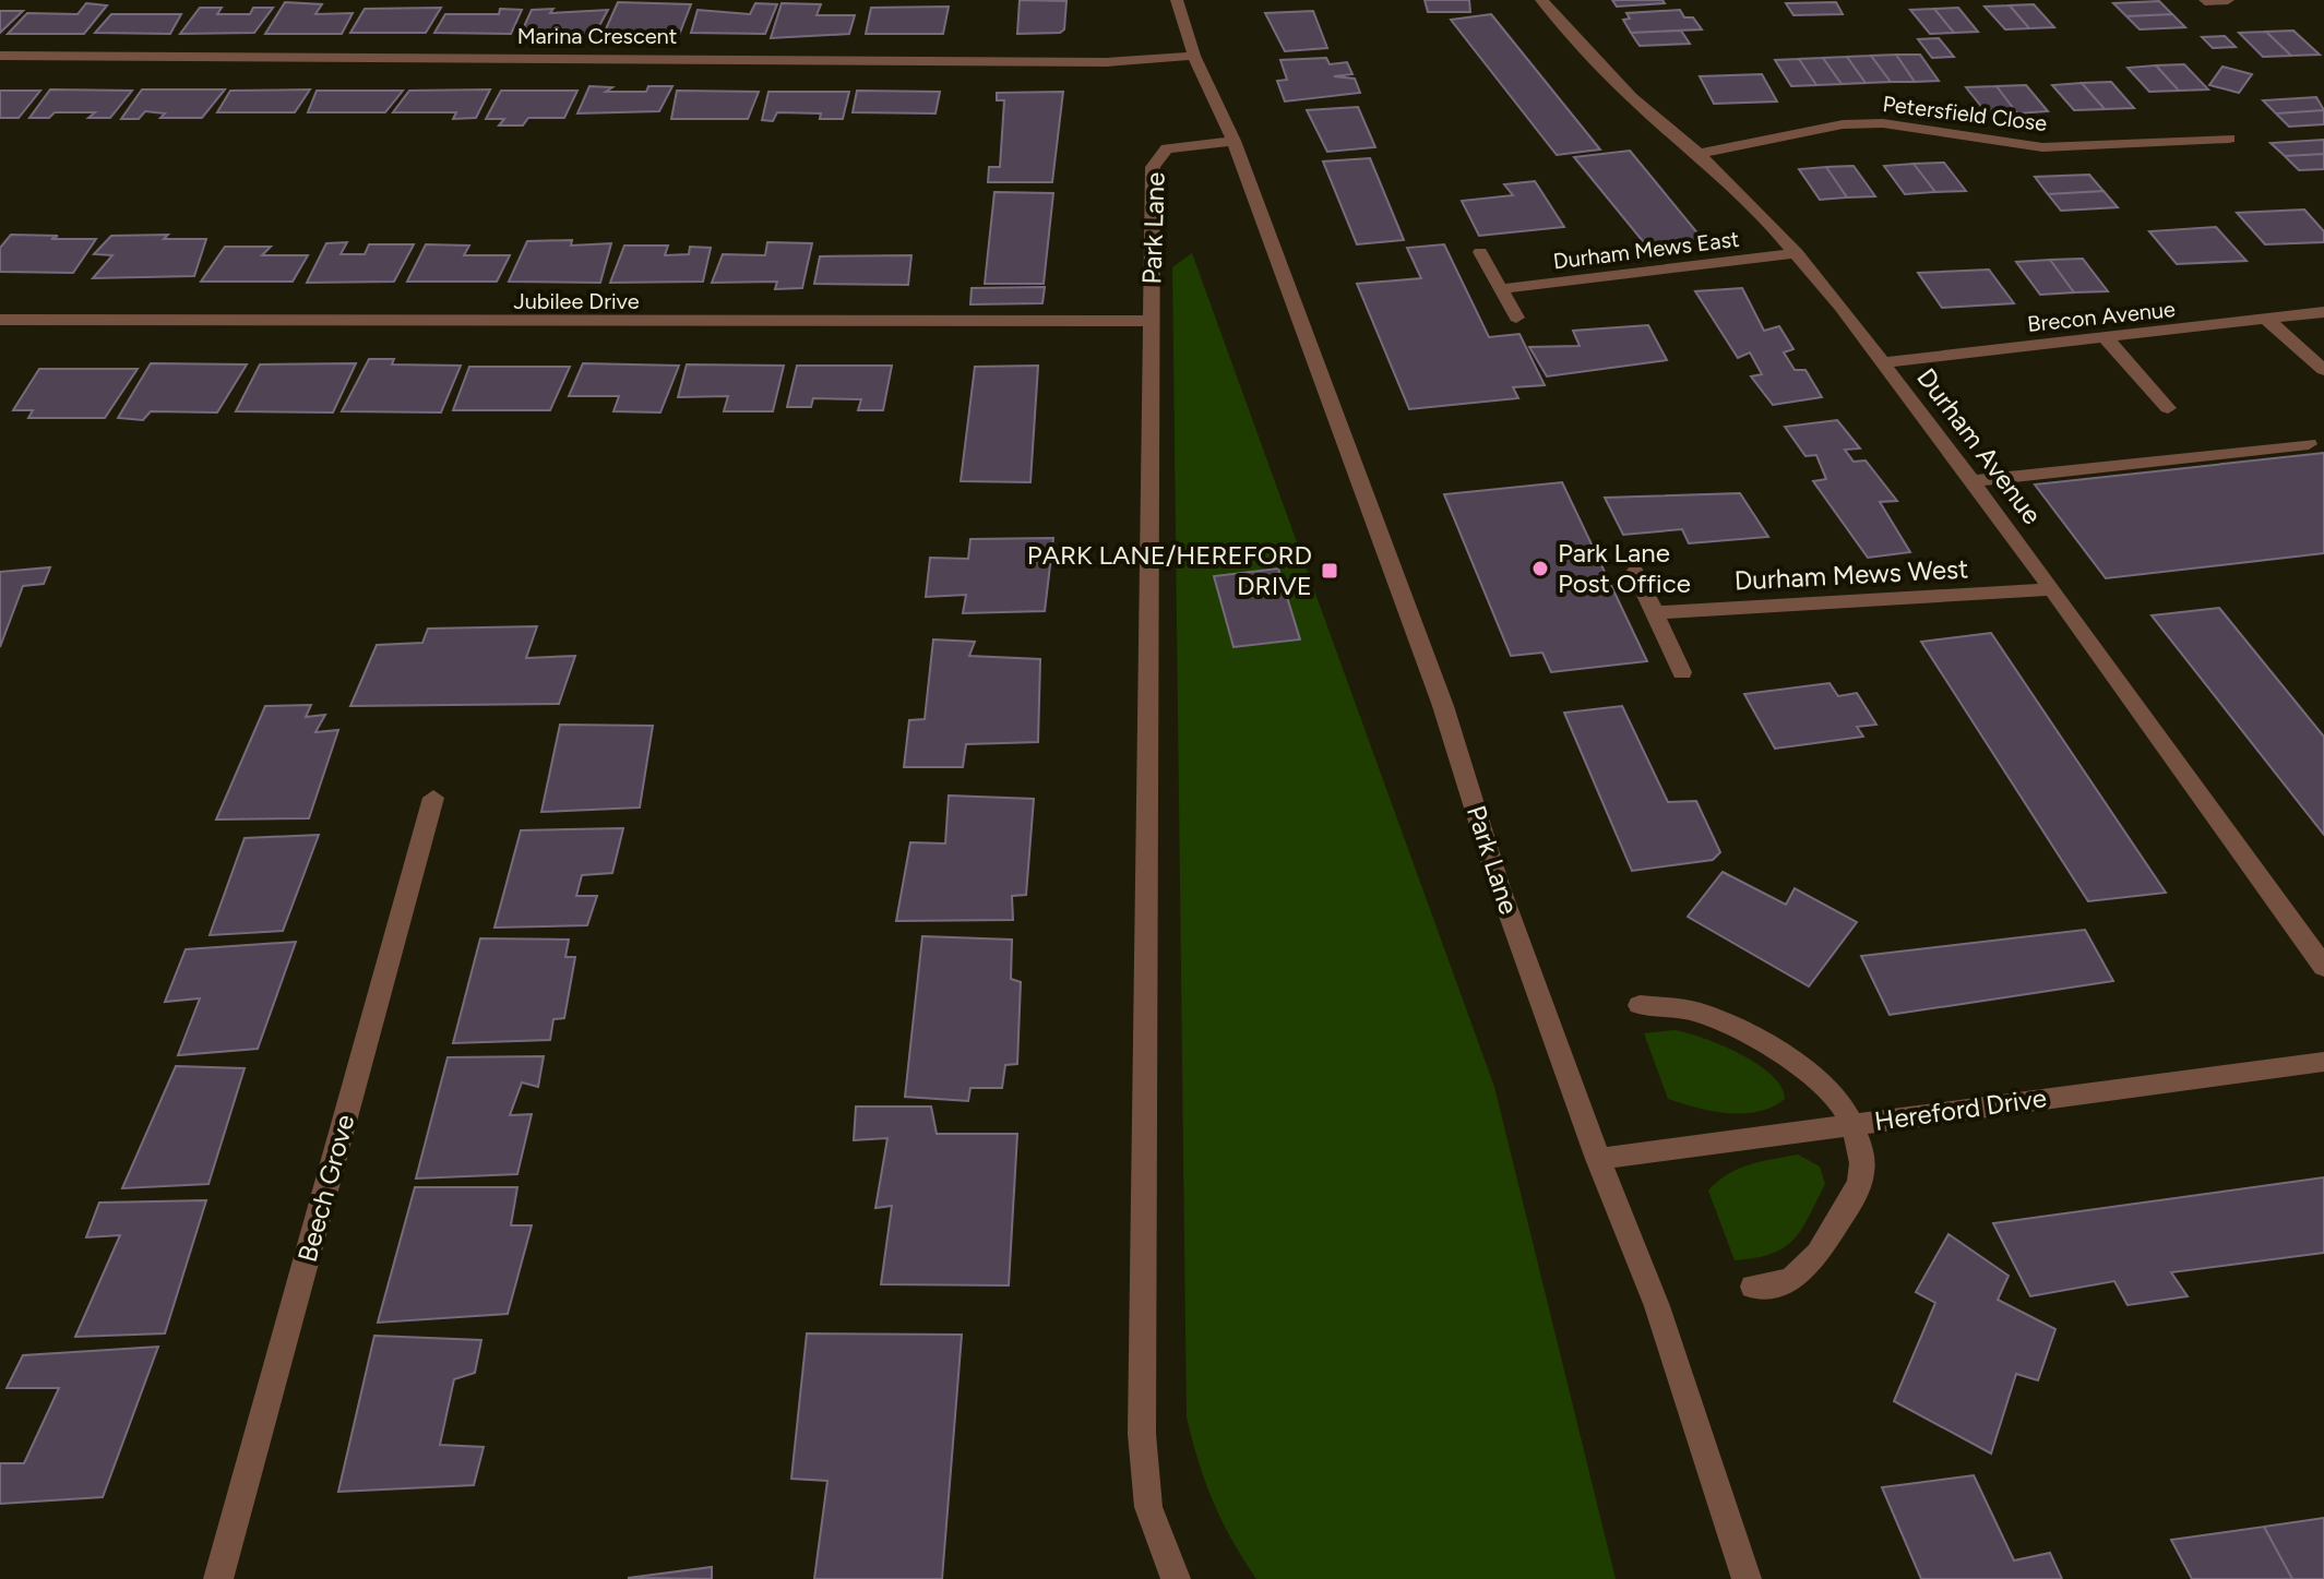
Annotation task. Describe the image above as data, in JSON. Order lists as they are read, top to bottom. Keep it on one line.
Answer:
{"streets":{"street":["Marina Crescent","Petersfield Close","Park Lane","Durham Mews East","Jubilee Drive","Brecon Avenue","Durham Avenue","Durham Mews West","Hereford Drive","Beech Grove"]},"crossings":[["Marina Crescent","Park Lane"],["Petersfield Close","Durham Avenue"],["Park Lane","Jubilee Drive"],["Park Lane","Hereford Drive"],["Durham Mews East","Durham Avenue"],["Brecon Avenue","Durham Avenue"],["Durham Avenue","Durham Mews West"]],"places":{"other":["Park Lane Post Office"],"transit":["PARK LANE/HEREFORD DRIVE"]}}
